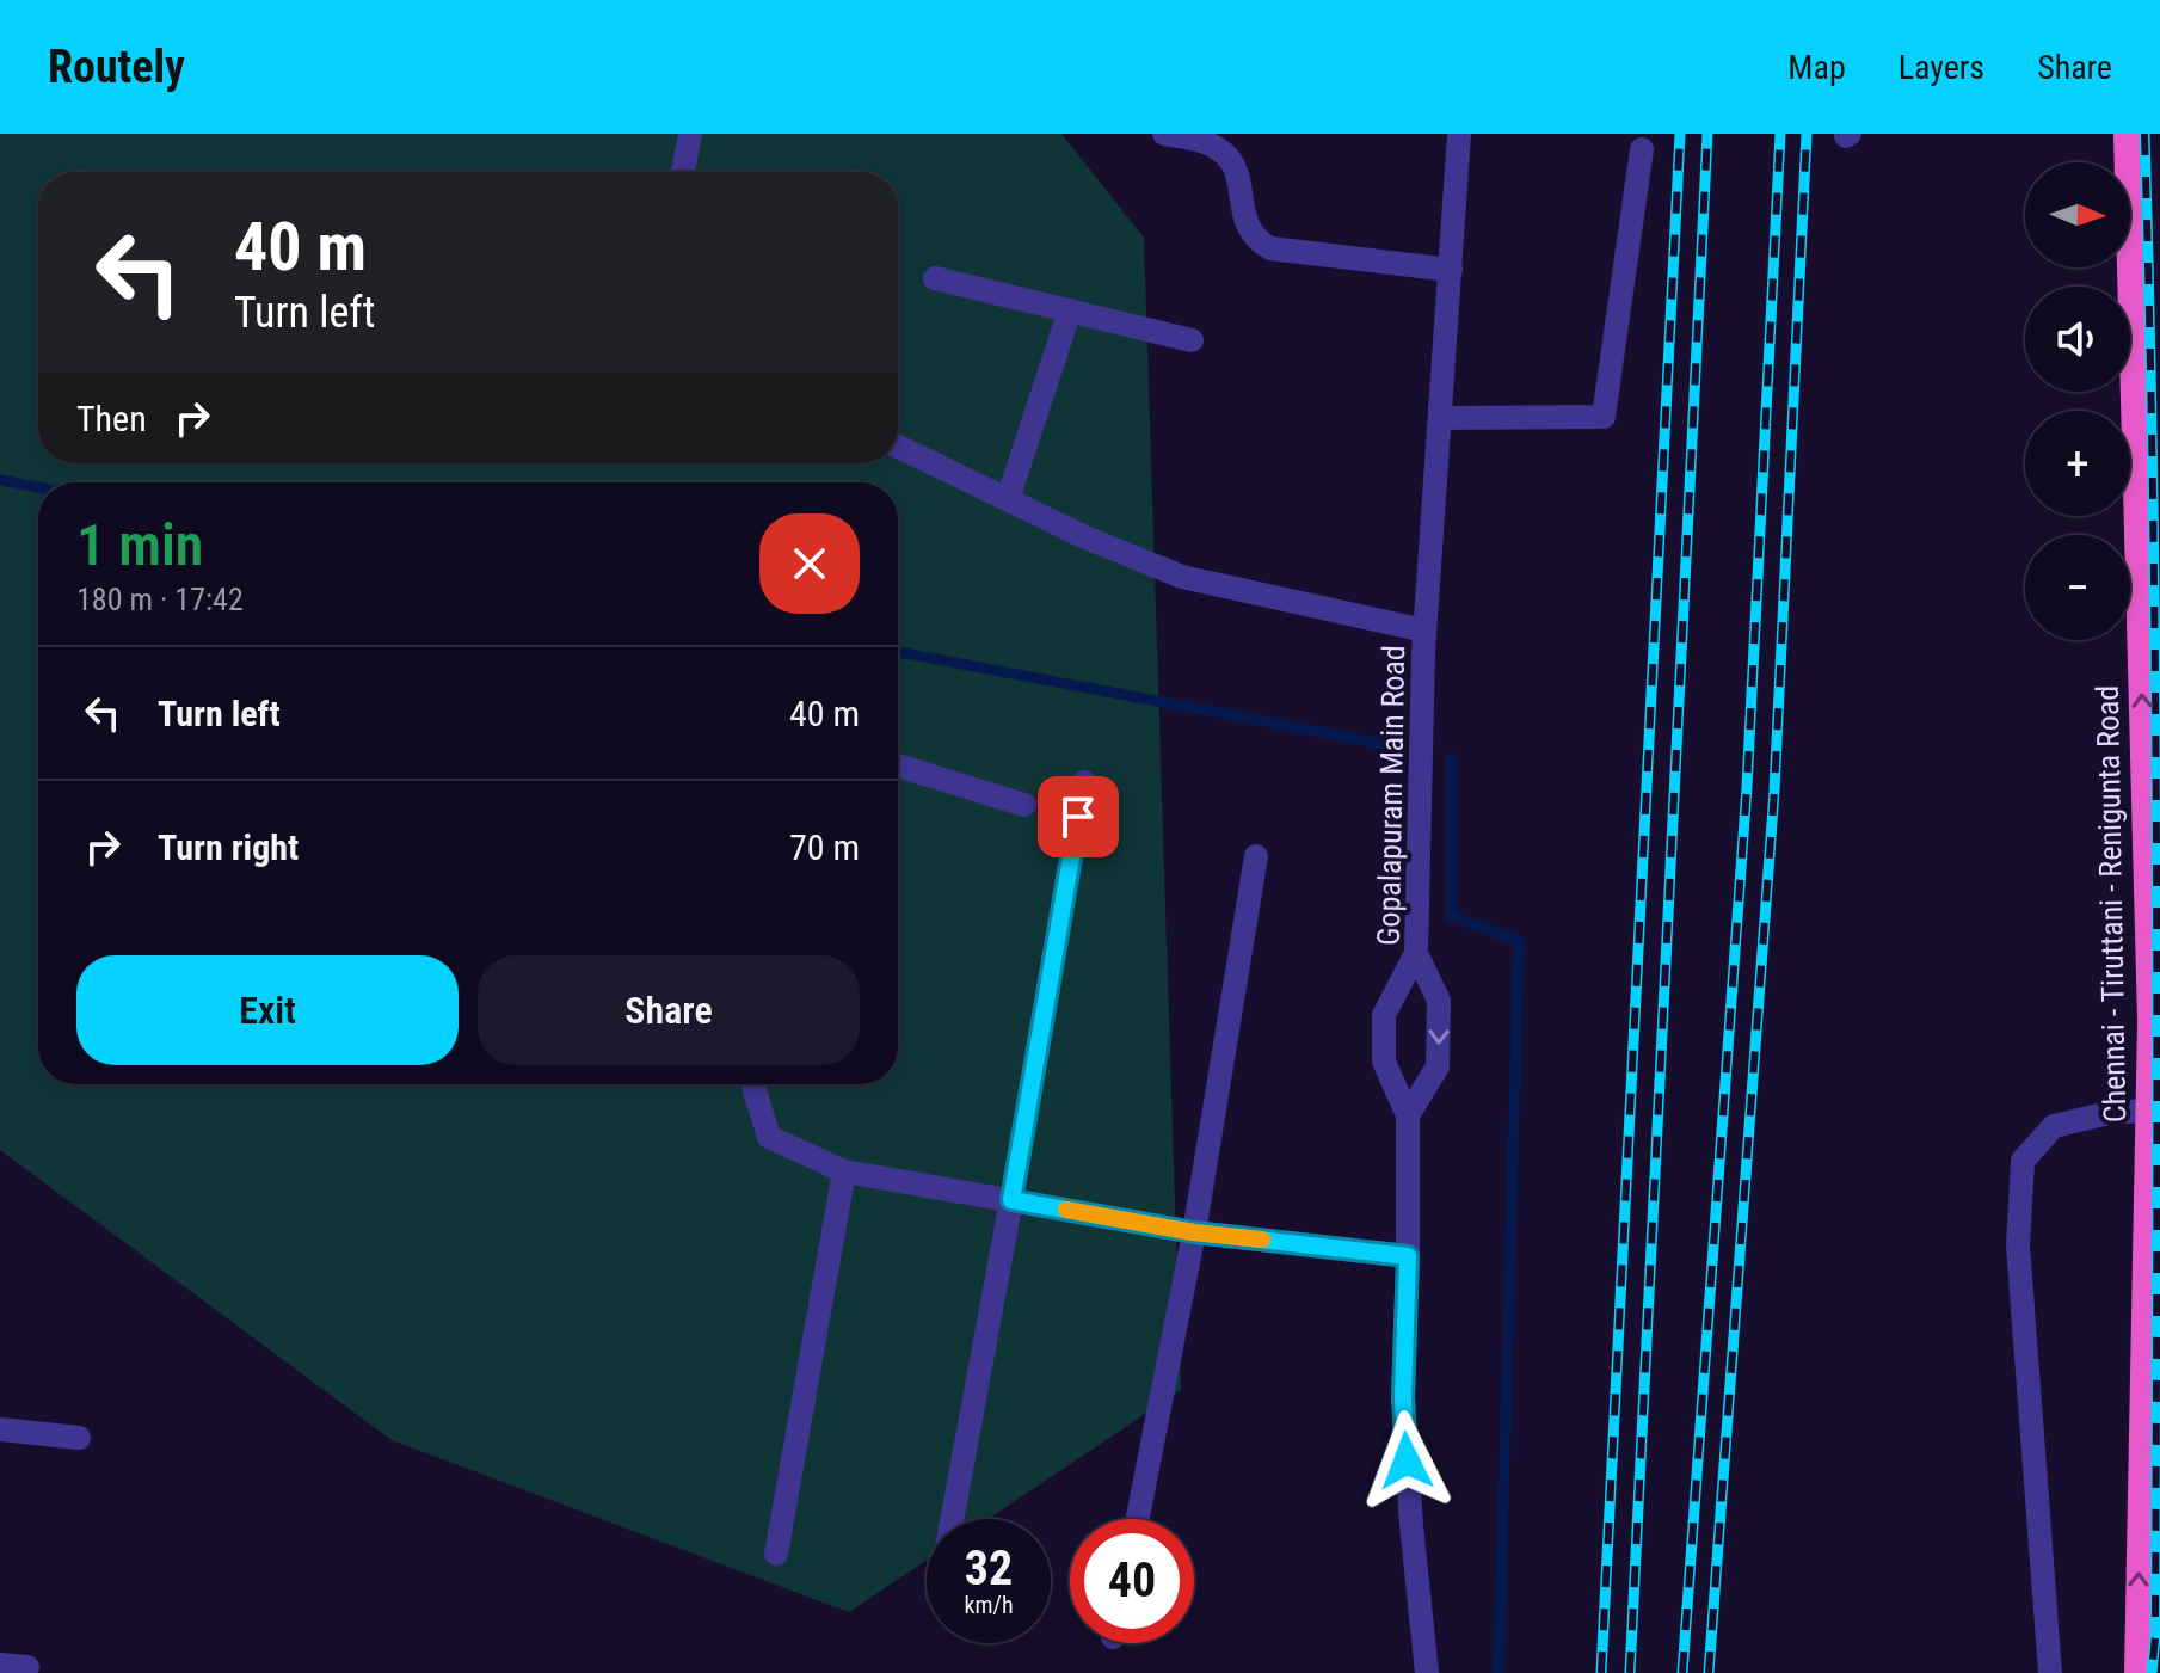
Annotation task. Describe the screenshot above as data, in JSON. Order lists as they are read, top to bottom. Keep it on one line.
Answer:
{"streets":{"highway":["Chennai - Tiruttani - Renigunta Road"],"street":["Gopalapuram Main Road"]},"one_way":["Chennai - Tiruttani - Renigunta Road"],"north":"right","page":{"header":"Routely","nav":["Map","Layers","Share"],"map_buttons":["+","−"],"turn":["40 m","Turn left"],"then":"Then","heading":["1 min","180 m · 17:42"],"list":[{"name":"Turn left","value":"40 m"},{"name":"Turn right","value":"70 m"}],"buttons":["Exit","Share"],"speed":"32 km/h","limit":"40"}}
